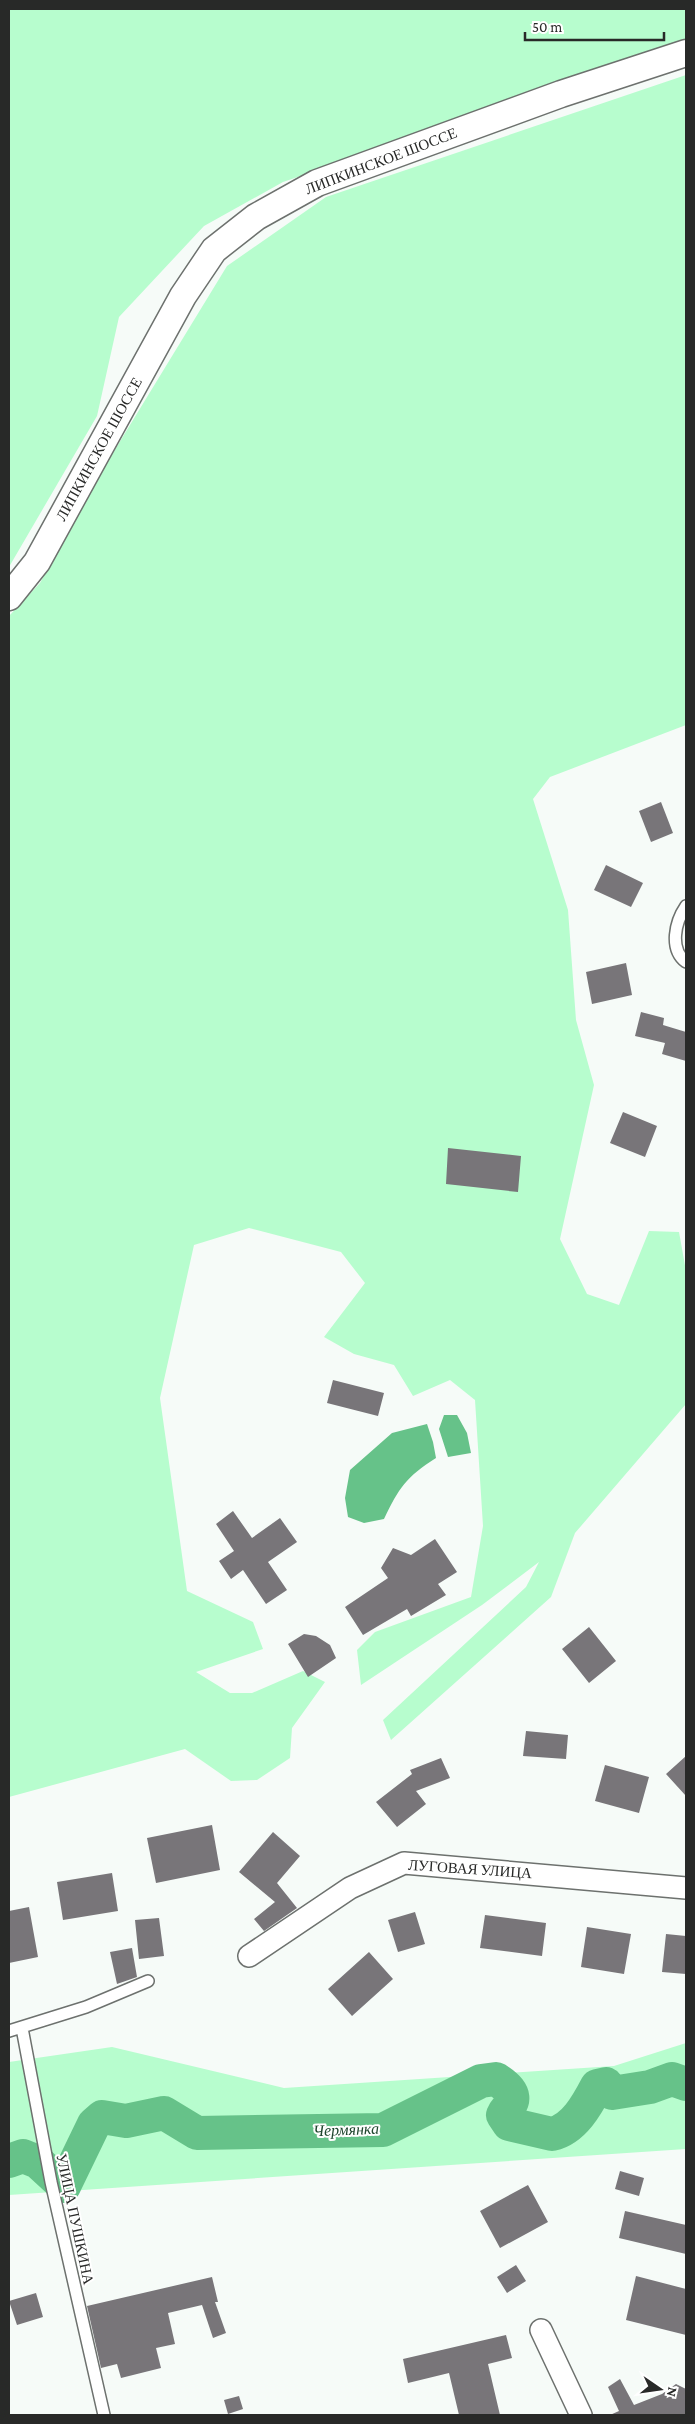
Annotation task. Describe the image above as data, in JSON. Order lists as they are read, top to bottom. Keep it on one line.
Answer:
{"streets":{"street":["ЛИПКИНСКОЕ ШОССЕ","ЛУГОВАЯ УЛИЦА"],"lane":["УЛИЦА ПУШКИНА"]},"water":["Чермянка"],"scale_bar":"50 m","north":"right"}
